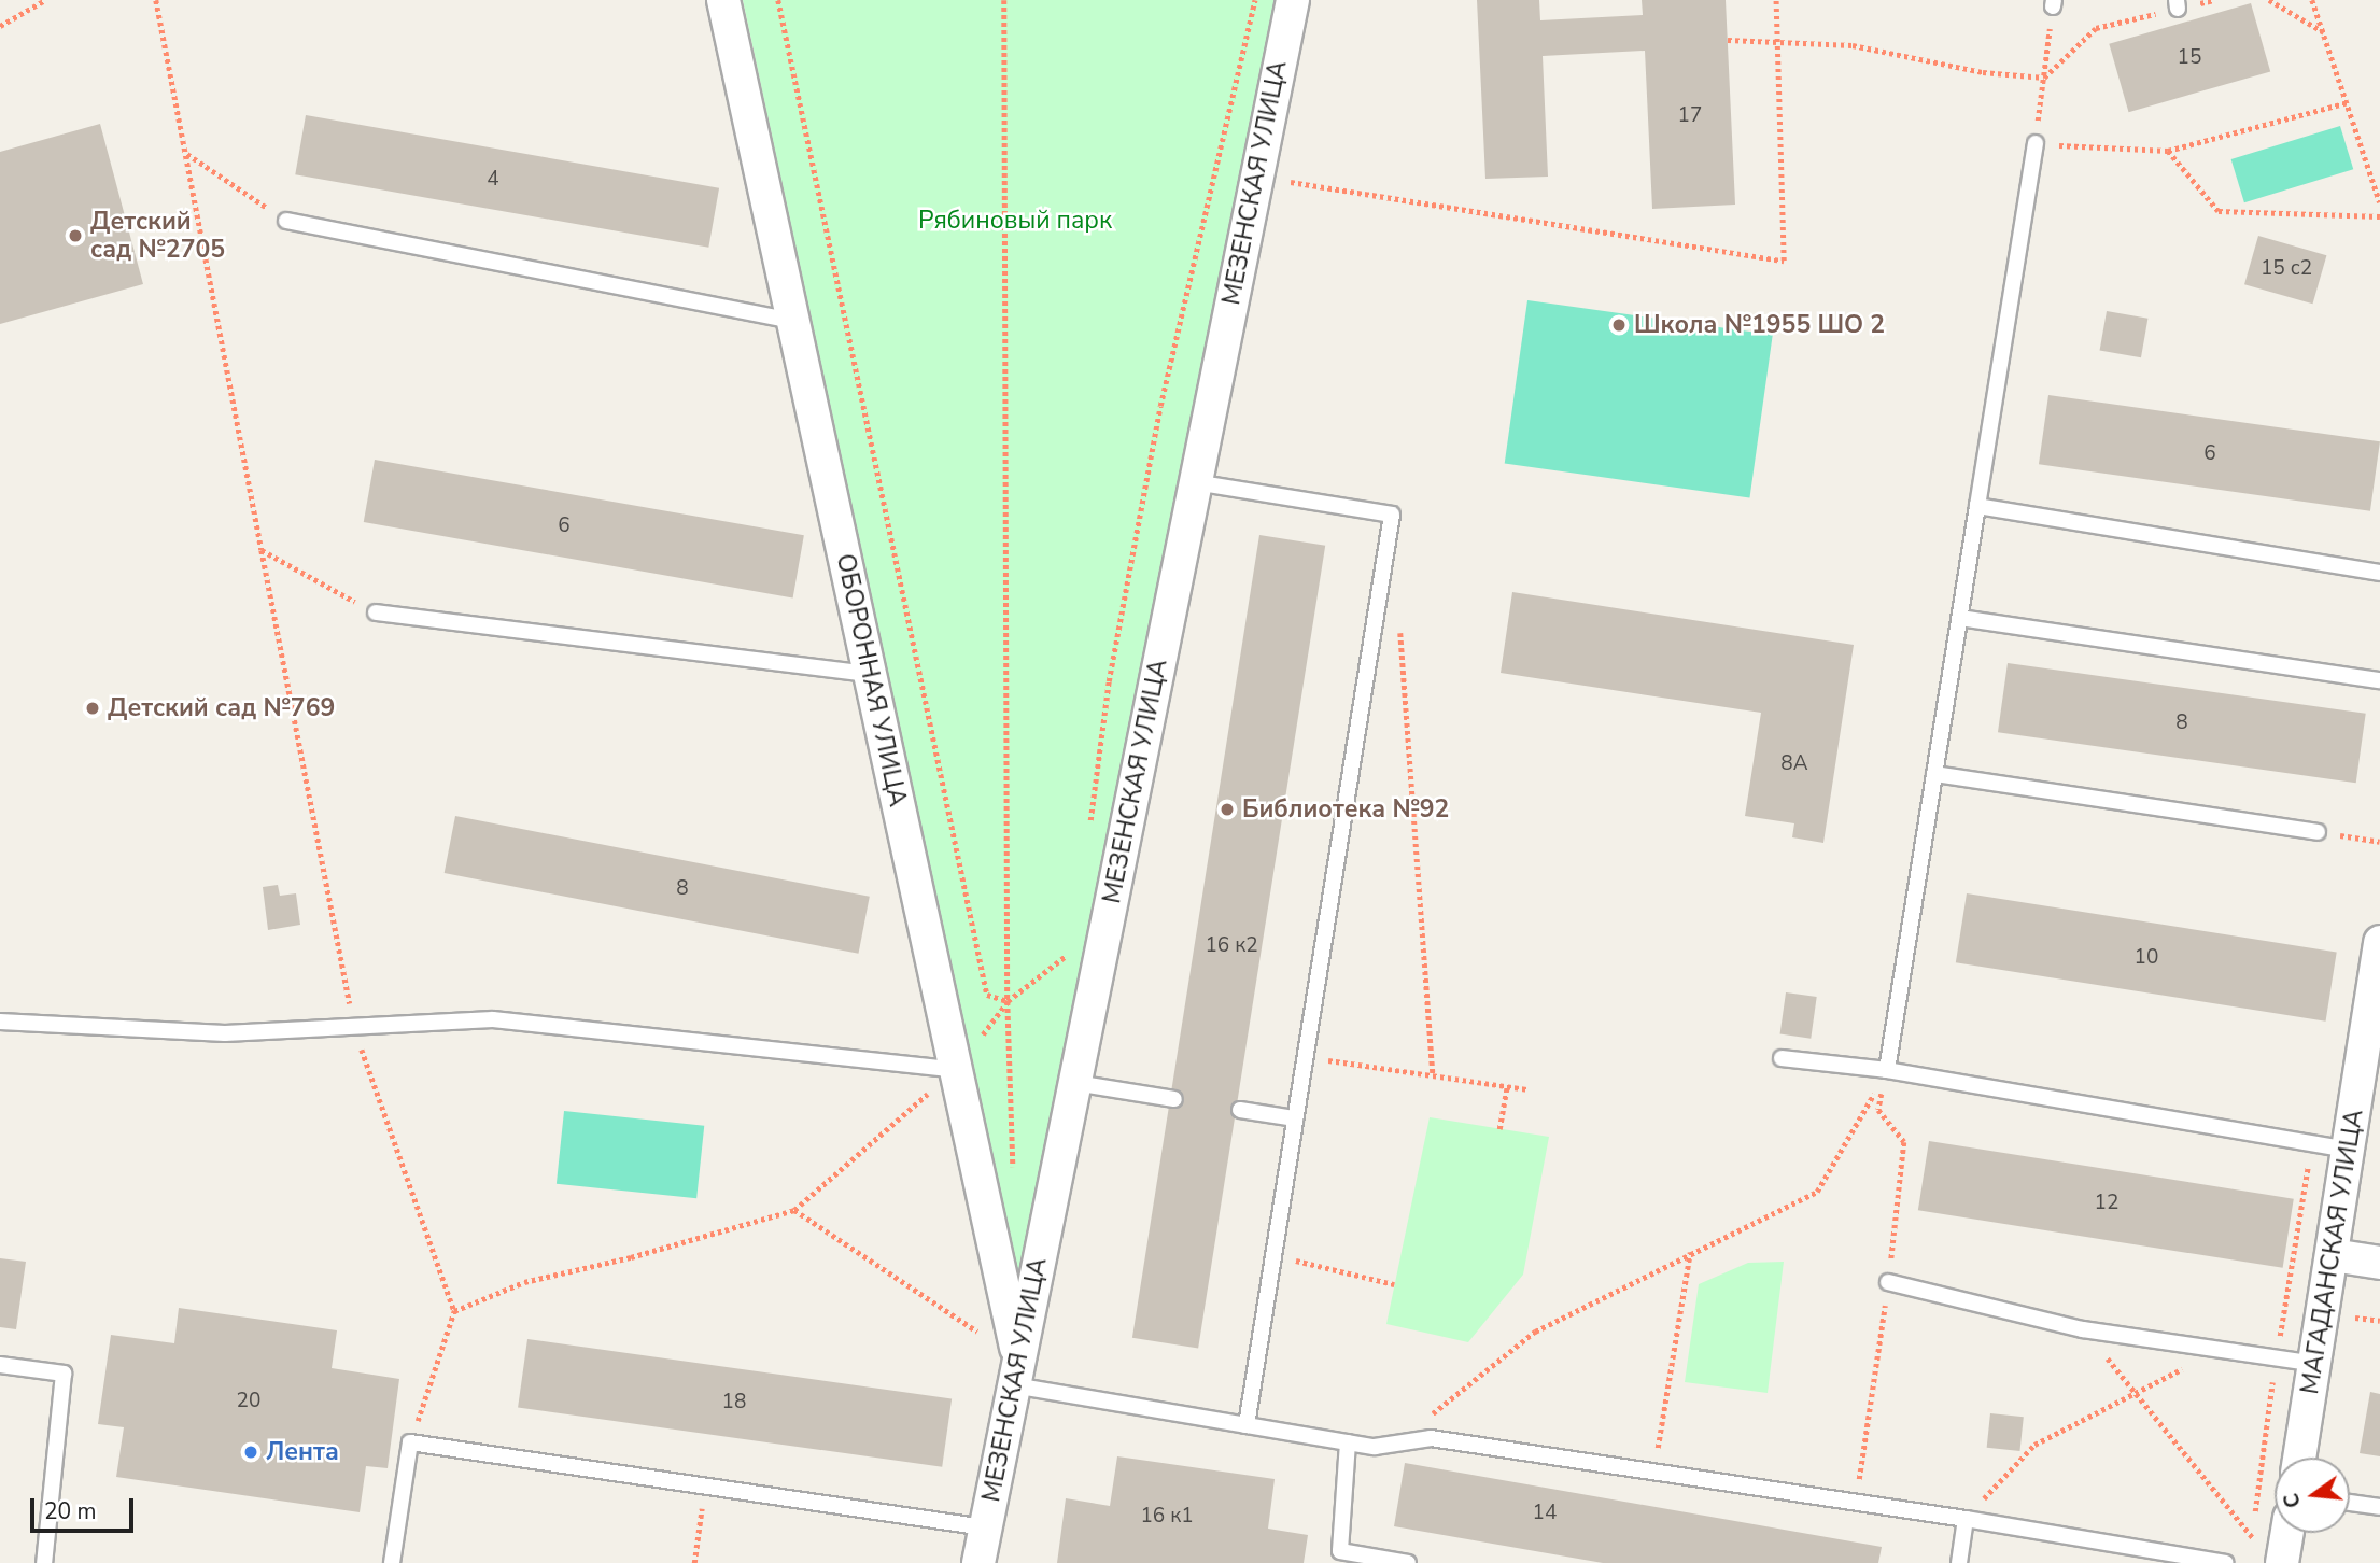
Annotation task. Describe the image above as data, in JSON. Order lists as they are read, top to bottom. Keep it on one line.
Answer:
{"streets":{"street":["МЕЗЕНСКАЯ УЛИЦА","ОБОРОННАЯ УЛИЦА","МАГАДАНСКАЯ УЛИЦА"]},"crossings":[["МЕЗЕНСКАЯ УЛИЦА","ОБОРОННАЯ УЛИЦА"]],"parks":["Рябиновый парк"],"places":["Детский сад №2705","Школа №1955 ШО 2","Детский сад №769","Библиотека №92","Лента"],"house_numbers":["15","17","4","15 с2","6","6","8","8А","8","16 к2","10","12","20","18","14","16 к1"],"scale_bar":"20 m","north":"left"}
